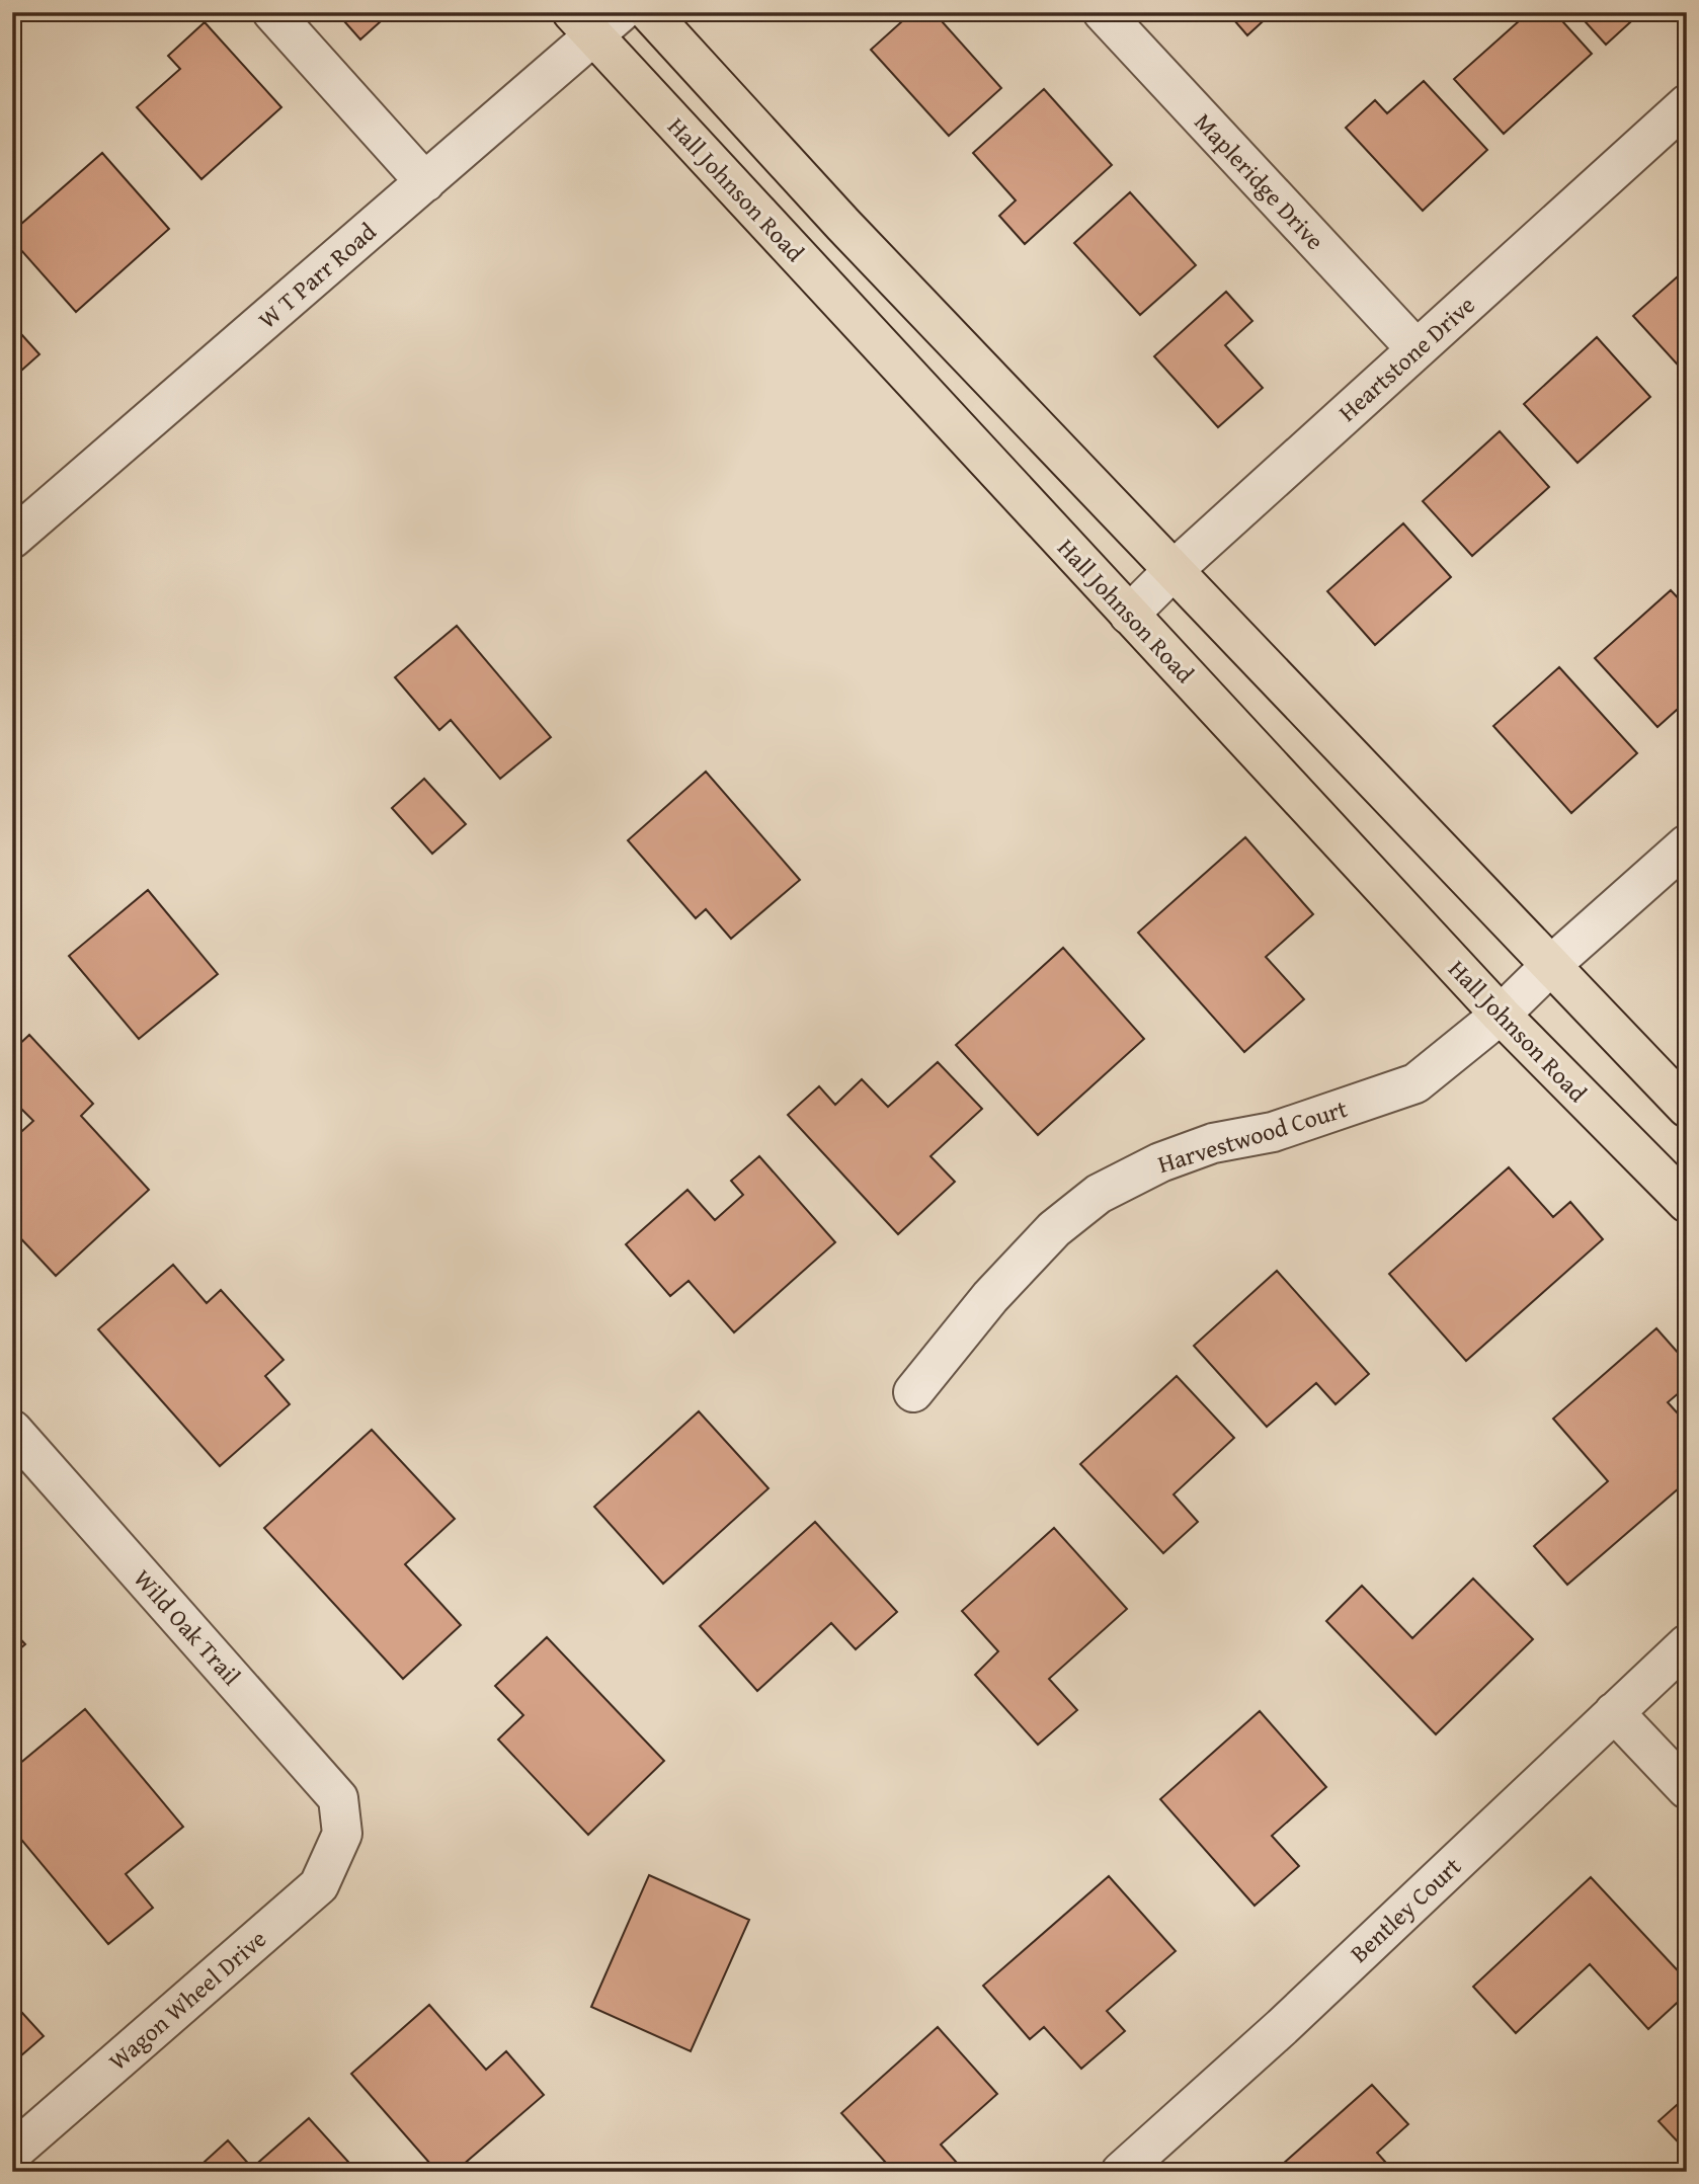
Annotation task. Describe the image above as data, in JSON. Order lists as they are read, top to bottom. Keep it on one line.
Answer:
{"streets":{"main road":["Hall Johnson Road"],"street":["Mapleridge Drive","W T Parr Road","Heartstone Drive","Harvestwood Court","Wild Oak Trail","Bentley Court","Wagon Wheel Drive"]},"crossings":[["Mapleridge Drive","Heartstone Drive"],["Hall Johnson Road","W T Parr Road"],["Hall Johnson Road","Heartstone Drive"],["Hall Johnson Road","Harvestwood Court"],["Wild Oak Trail","Wagon Wheel Drive"]]}
